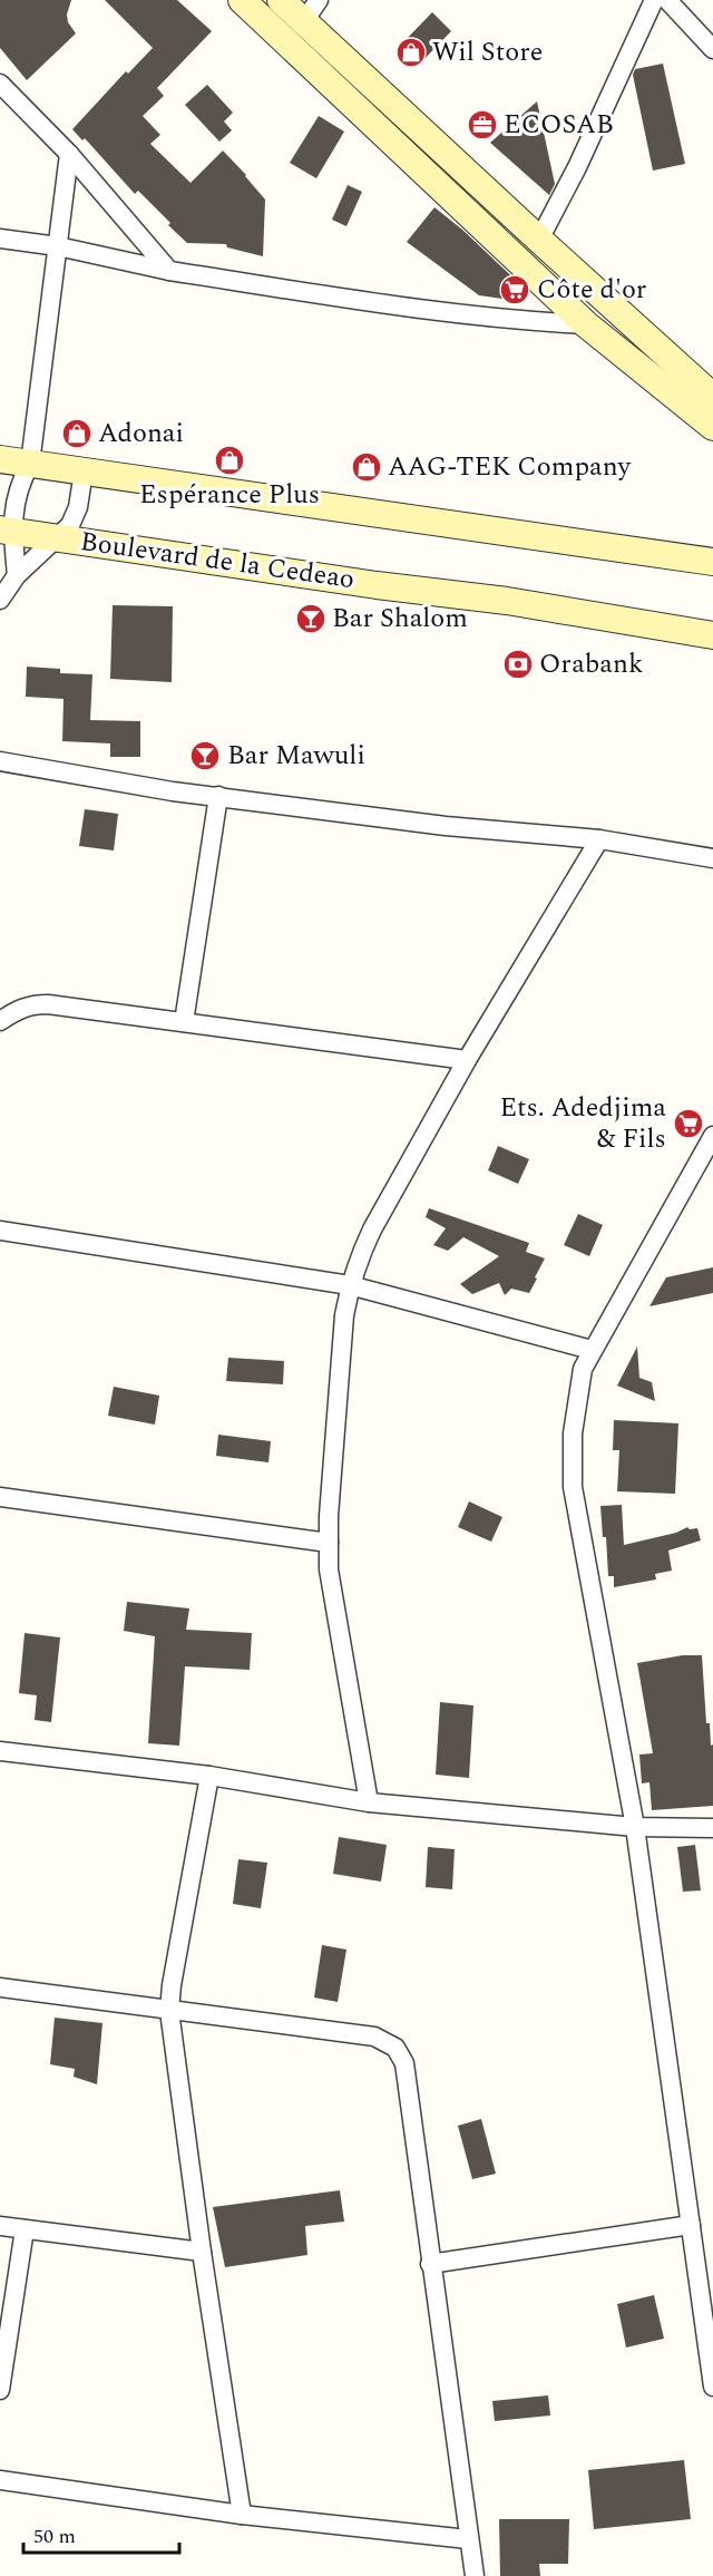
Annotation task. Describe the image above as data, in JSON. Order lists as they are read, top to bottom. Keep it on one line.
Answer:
{"streets":{"main road":["Boulevard de la Cedeao"]},"places":{"shop":["Wil Store","Adonai","Espérance Plus","AAG-TEK Company"],"office":["ECOSAB"],"supermarket":["Côte d'or","Ets. Adedjima & Fils"],"bar":["Bar Shalom","Bar Mawuli"],"bank":["Orabank"]},"scale_bar":"50 m"}
